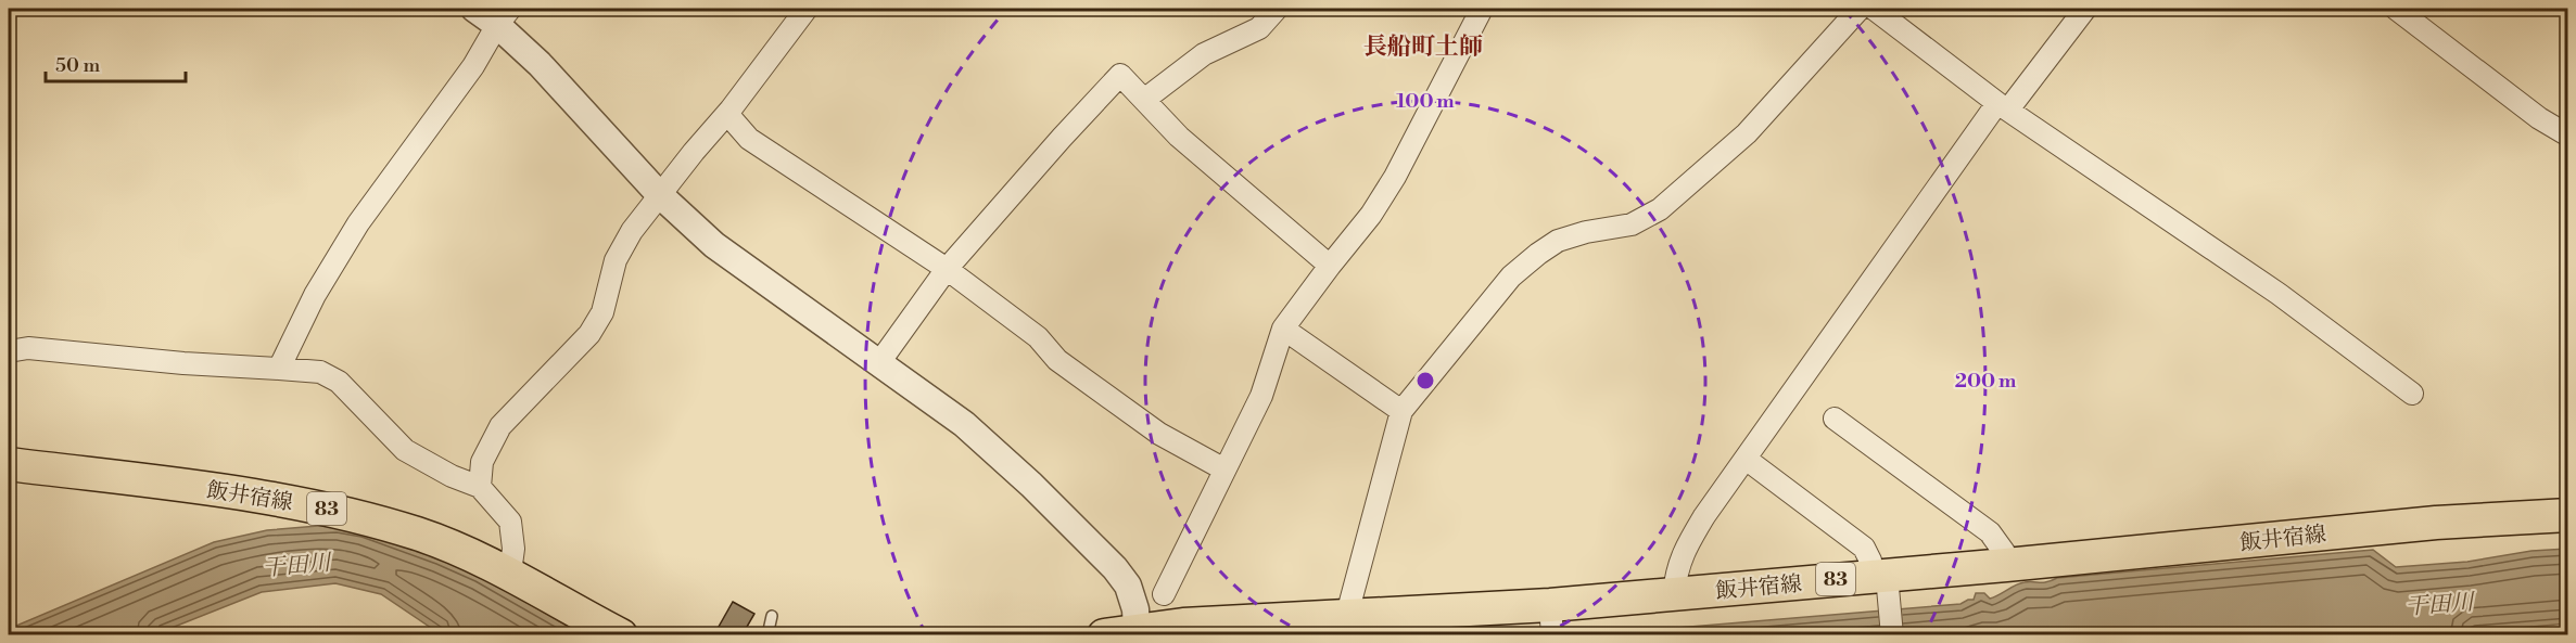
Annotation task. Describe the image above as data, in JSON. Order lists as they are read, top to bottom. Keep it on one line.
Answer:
{"streets":{"main road":["飯井宿線","83"]},"districts":["長船町土師"],"water":["干田川"],"scale_bar":"50 m","rings":["100 m","200 m"]}
